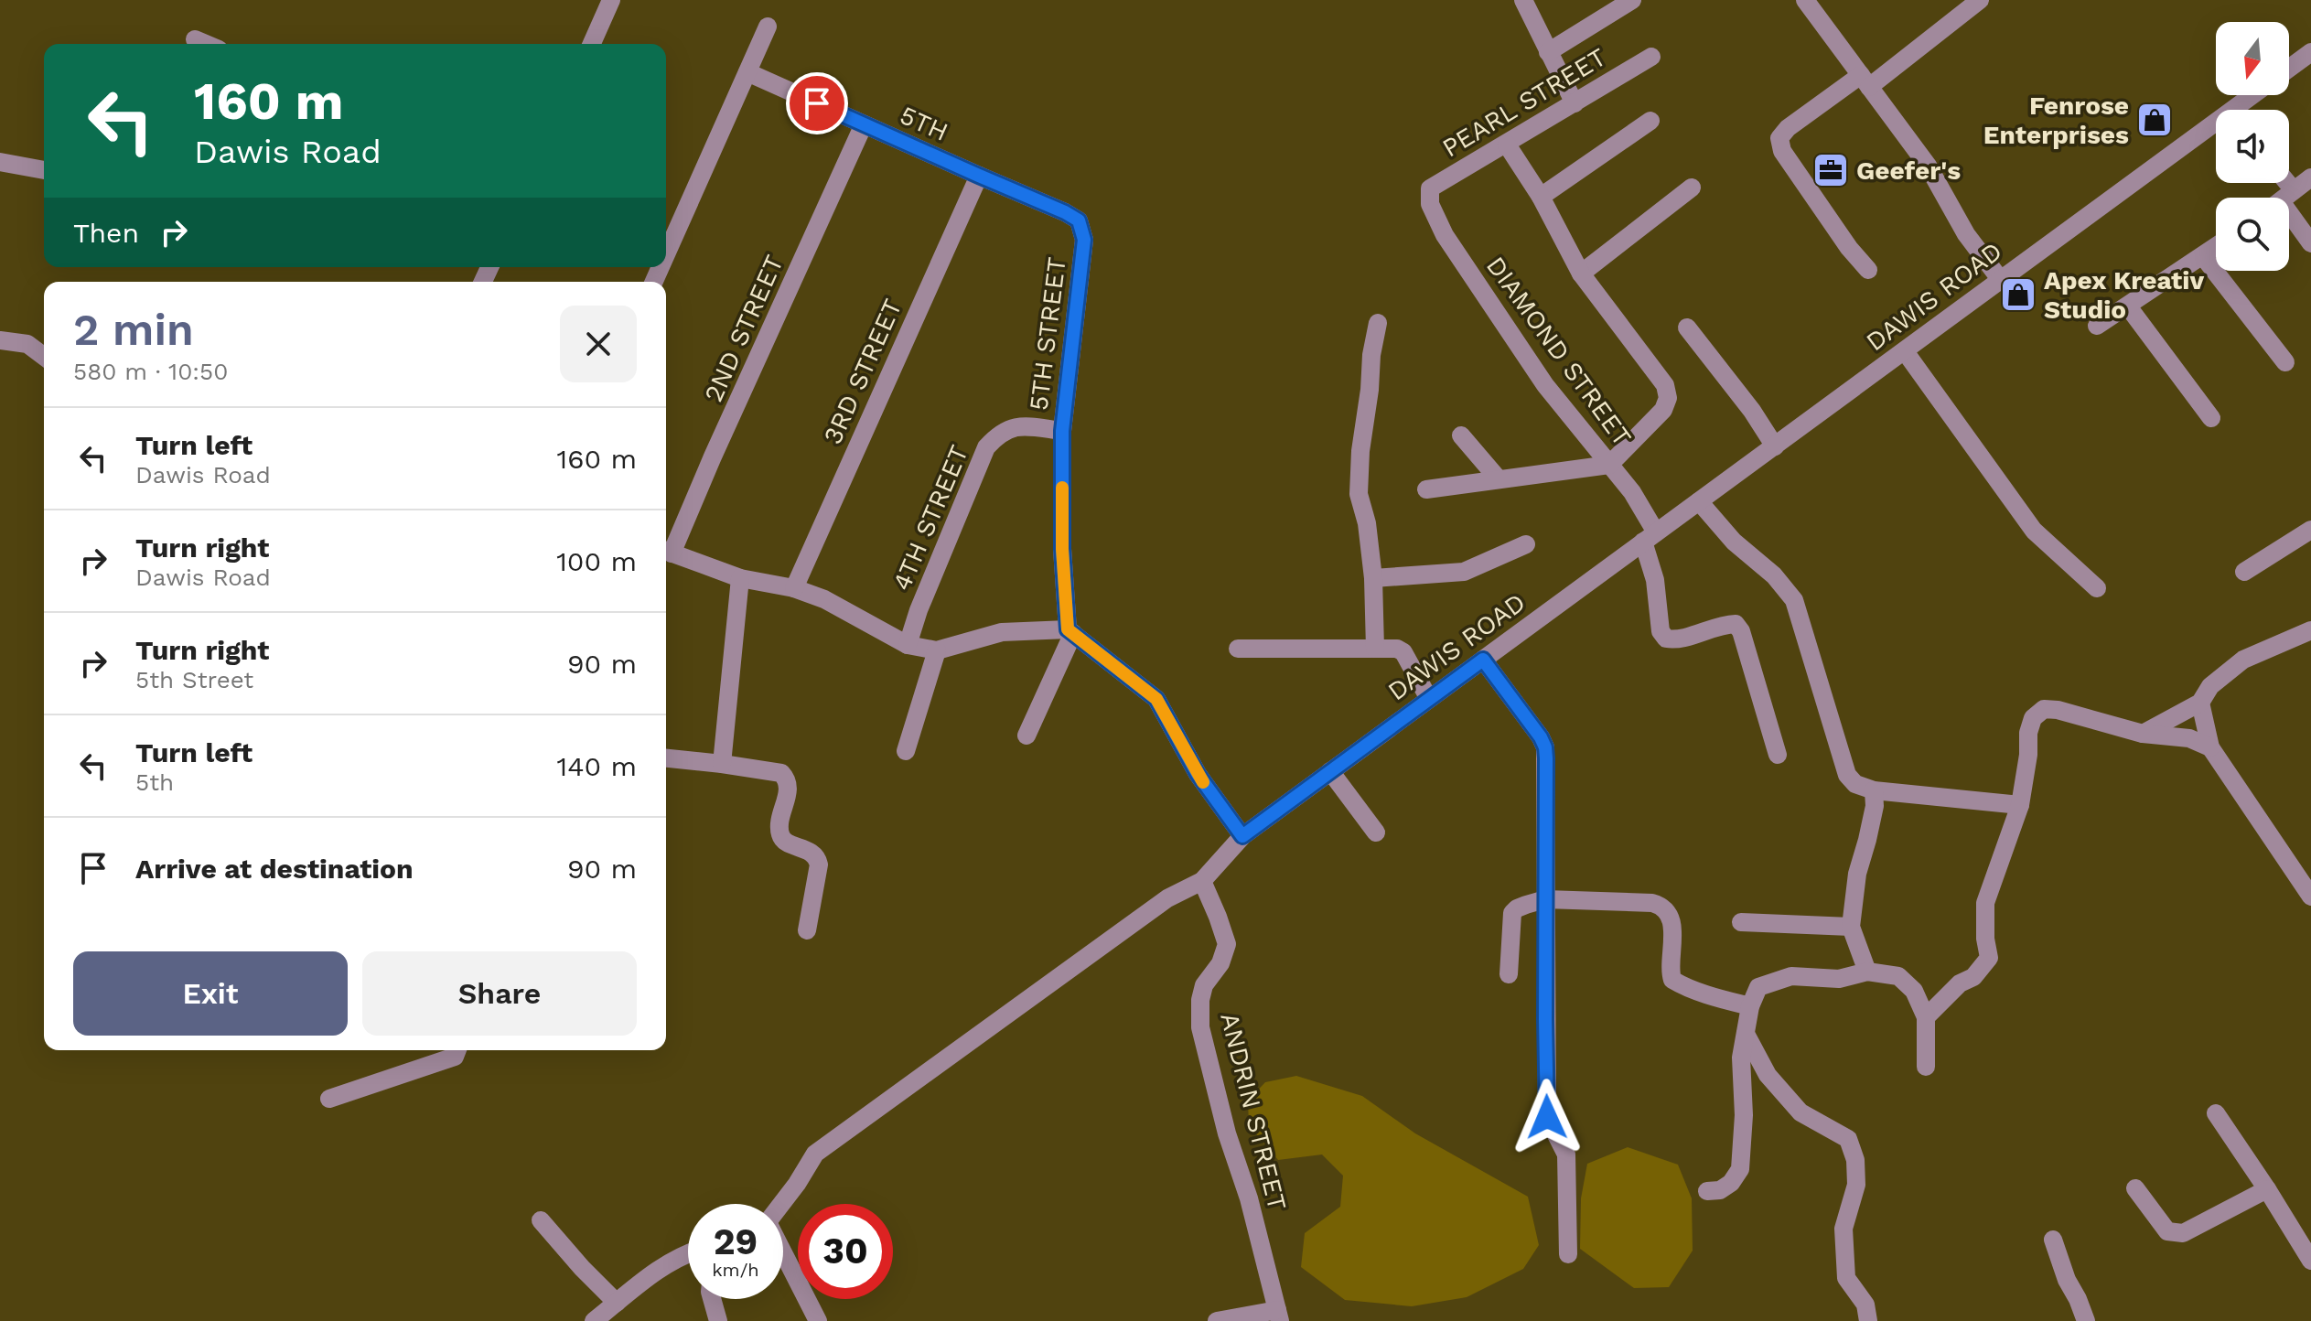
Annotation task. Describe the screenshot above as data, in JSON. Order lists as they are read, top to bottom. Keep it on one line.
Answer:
{"streets":{"street":["PEARL STREET","5TH","DAWIS ROAD","2ND STREET","5TH STREET","DIAMOND STREET","3RD STREET","4TH STREET","ANDRIN STREET"]},"crossings":[["PEARL STREET","DIAMOND STREET"],["5TH","2ND STREET"],["5TH","5TH STREET"],["5TH","3RD STREET"],["DAWIS ROAD","DIAMOND STREET"],["DAWIS ROAD","ANDRIN STREET"],["5TH STREET","4TH STREET"]],"places":{"shop":["Fenrose Enterprises","Apex Kreativ Studio"],"office":["Geefer's"]},"north":"bottom","page":{"turn":["160 m","Dawis Road"],"then":"Then","heading":["2 min","580 m · 10:50"],"list":[{"name":"Turn left","note":"Dawis Road","value":"160 m"},{"name":"Turn right","note":"Dawis Road","value":"100 m"},{"name":"Turn right","note":"5th Street","value":"90 m"},{"name":"Turn left","note":"5th","value":"140 m"},{"name":"Arrive at destination","value":"90 m"}],"buttons":["Exit","Share"],"speed":"29 km/h","limit":"30"}}
